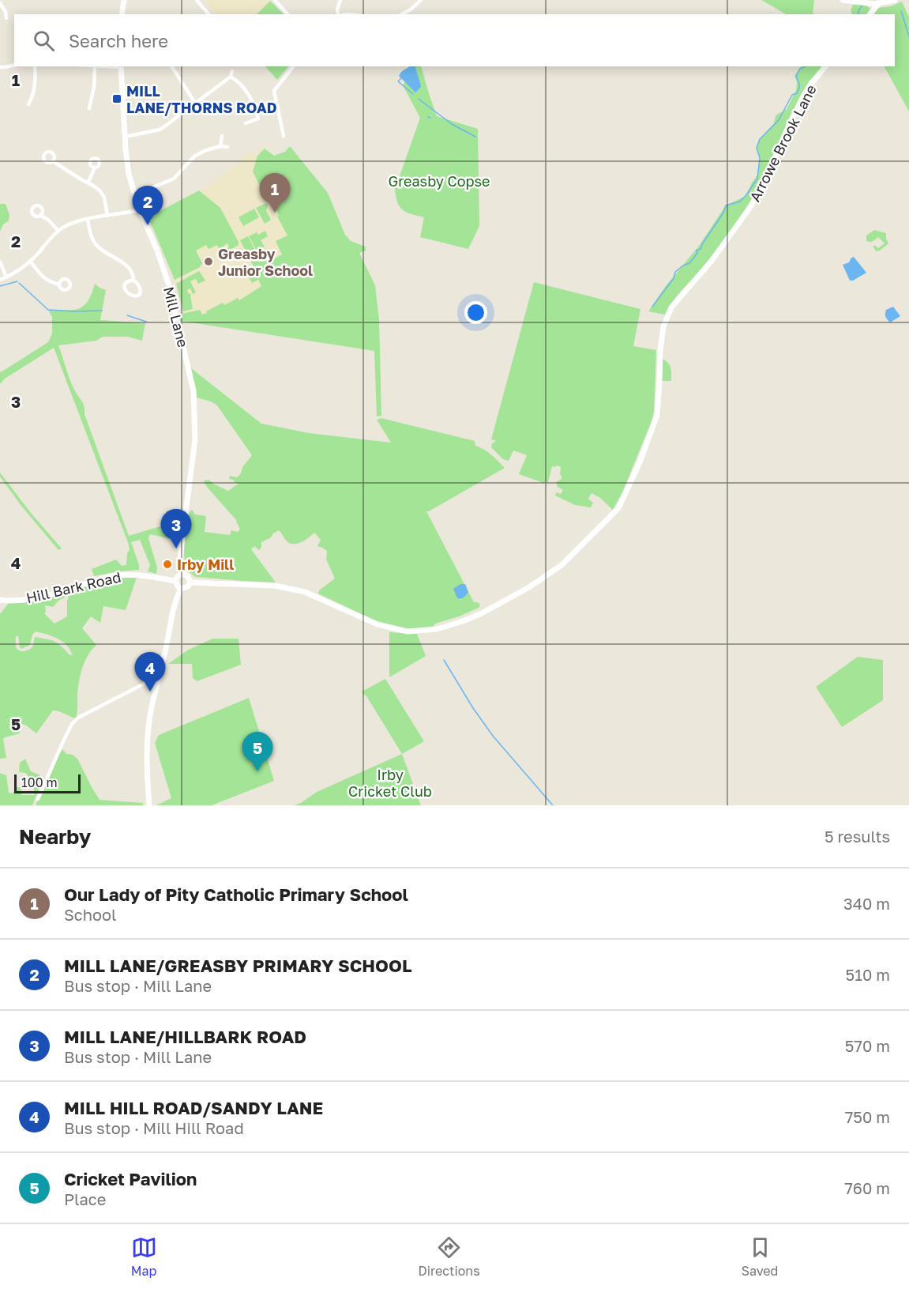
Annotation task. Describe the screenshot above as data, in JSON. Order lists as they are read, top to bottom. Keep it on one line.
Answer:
{"streets":{"street":["Arrowe Brook Lane","Mill Lane","Hill Bark Road"]},"crossings":[["Arrowe Brook Lane","Mill Lane"],["Arrowe Brook Lane","Hill Bark Road"],["Mill Lane","Hill Bark Road"]],"parks":["Greasby Copse","Irby Cricket Club"],"places":{"transit":["MILL LANE/THORNS ROAD"],"other":["Greasby Junior School","Irby Mill"]},"scale_bar":"100 m","page":{"search":"Search here","pins":["1","2","3","4","5"],"scale":"100 m","heading":["Nearby","5 results"],"list":[{"mark":"1","name":"Our Lady of Pity Catholic Primary School","note":"School","value":"340 m"},{"mark":"2","name":"MILL LANE/GREASBY PRIMARY SCHOOL","note":"Bus stop · Mill Lane","value":"510 m"},{"mark":"3","name":"MILL LANE/HILLBARK ROAD","note":"Bus stop · Mill Lane","value":"570 m"},{"mark":"4","name":"MILL HILL ROAD/SANDY LANE","note":"Bus stop · Mill Hill Road","value":"750 m"},{"mark":"5","name":"Cricket Pavilion","note":"Place","value":"760 m"}],"nav":["Map","Directions","Saved"]},"grid":{"rows":["1","2","3","4","5"]}}
